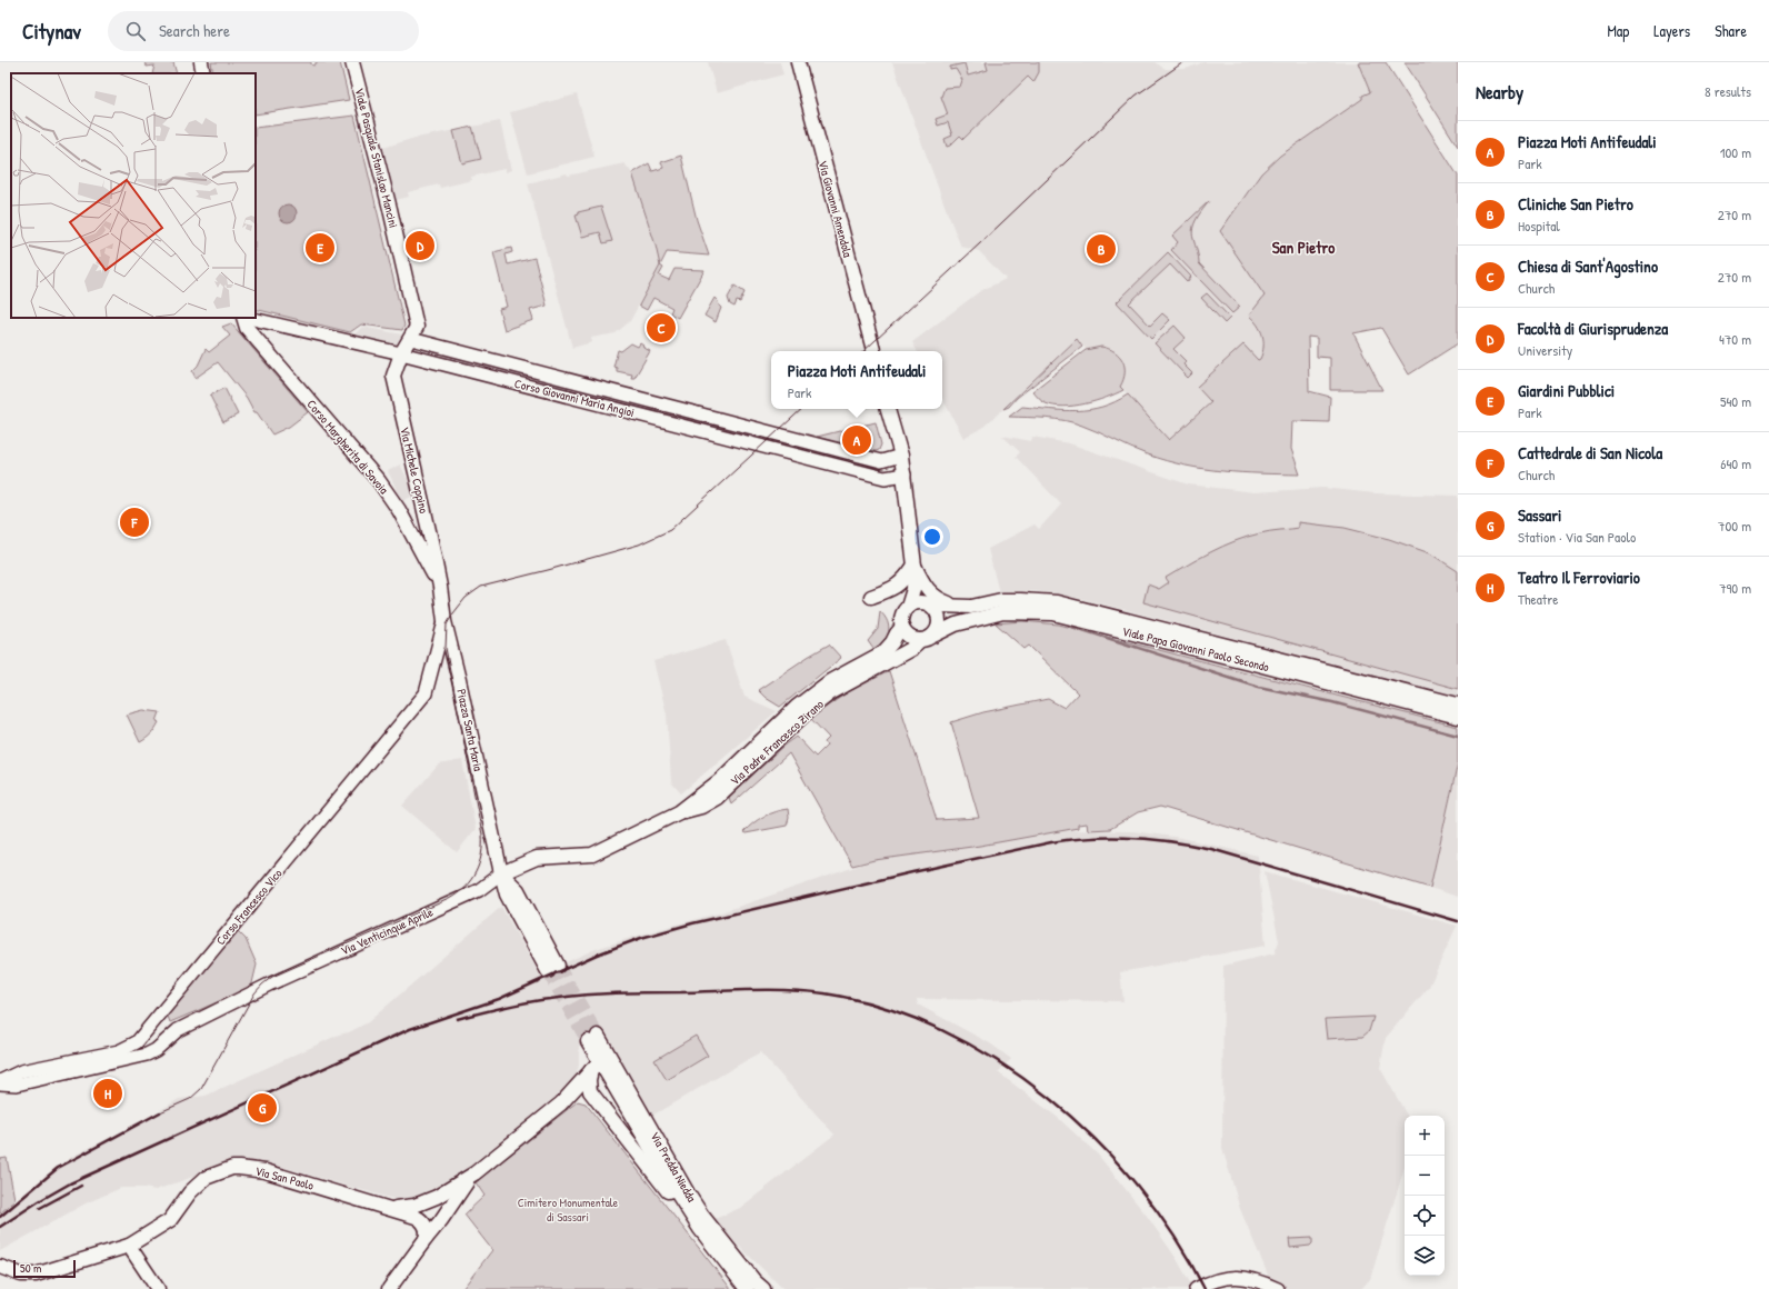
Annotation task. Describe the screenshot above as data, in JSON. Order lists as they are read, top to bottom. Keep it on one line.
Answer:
{"streets":{"main road":["Viale Pasquale Stanislao Mancini","Via Giovanni Amendola","Corso Margherita di Savoia","Via Michele Coppino","Viale Papa Giovanni Paolo Secondo","Piazza Santa Maria","Via Padre Francesco Zirano","Via Predda Niedda","Via San Paolo"],"street":["Corso Giovanni Maria Angioi","Corso Francesco Vico","Via Venticinque Aprile"]},"crossings":[["Viale Pasquale Stanislao Mancini","Corso Giovanni Maria Angioi"],["Viale Pasquale Stanislao Mancini","Via Michele Coppino"],["Corso Giovanni Maria Angioi","Via Michele Coppino"],["Corso Margherita di Savoia","Via Michele Coppino"],["Corso Margherita di Savoia","Piazza Santa Maria"],["Via Michele Coppino","Piazza Santa Maria"],["Viale Papa Giovanni Paolo Secondo","Via Padre Francesco Zirano"],["Piazza Santa Maria","Via Padre Francesco Zirano"],["Piazza Santa Maria","Corso Francesco Vico"],["Piazza Santa Maria","Via Venticinque Aprile"],["Via Padre Francesco Zirano","Via Venticinque Aprile"],["Via Predda Niedda","Via San Paolo"]],"districts":["San Pietro"],"parks":["Cimitero Monumentale di Sassari"],"scale_bar":"50 m","page":{"header":"Citynav","search":"Search here","nav":["Map","Layers","Share"],"heading":["Nearby","8 results"],"list":[{"mark":"A","name":"Piazza Moti Antifeudali","note":"Park","value":"100 m"},{"mark":"B","name":"Cliniche San Pietro","note":"Hospital","value":"270 m"},{"mark":"C","name":"Chiesa di Sant'Agostino","note":"Church","value":"270 m"},{"mark":"D","name":"Facoltà di Giurisprudenza","note":"University","value":"470 m"},{"mark":"E","name":"Giardini Pubblici","note":"Park","value":"540 m"},{"mark":"F","name":"Cattedrale di San Nicola","note":"Church","value":"640 m"},{"mark":"G","name":"Sassari","note":"Station · Via San Paolo","value":"700 m"},{"mark":"H","name":"Teatro Il Ferroviario","note":"Theatre","value":"790 m"}],"pins":["D","E","B","C","A","F","H","G"],"popup":["Piazza Moti Antifeudali","Park"],"map_buttons":["+","−"],"scale":"50 m"}}
